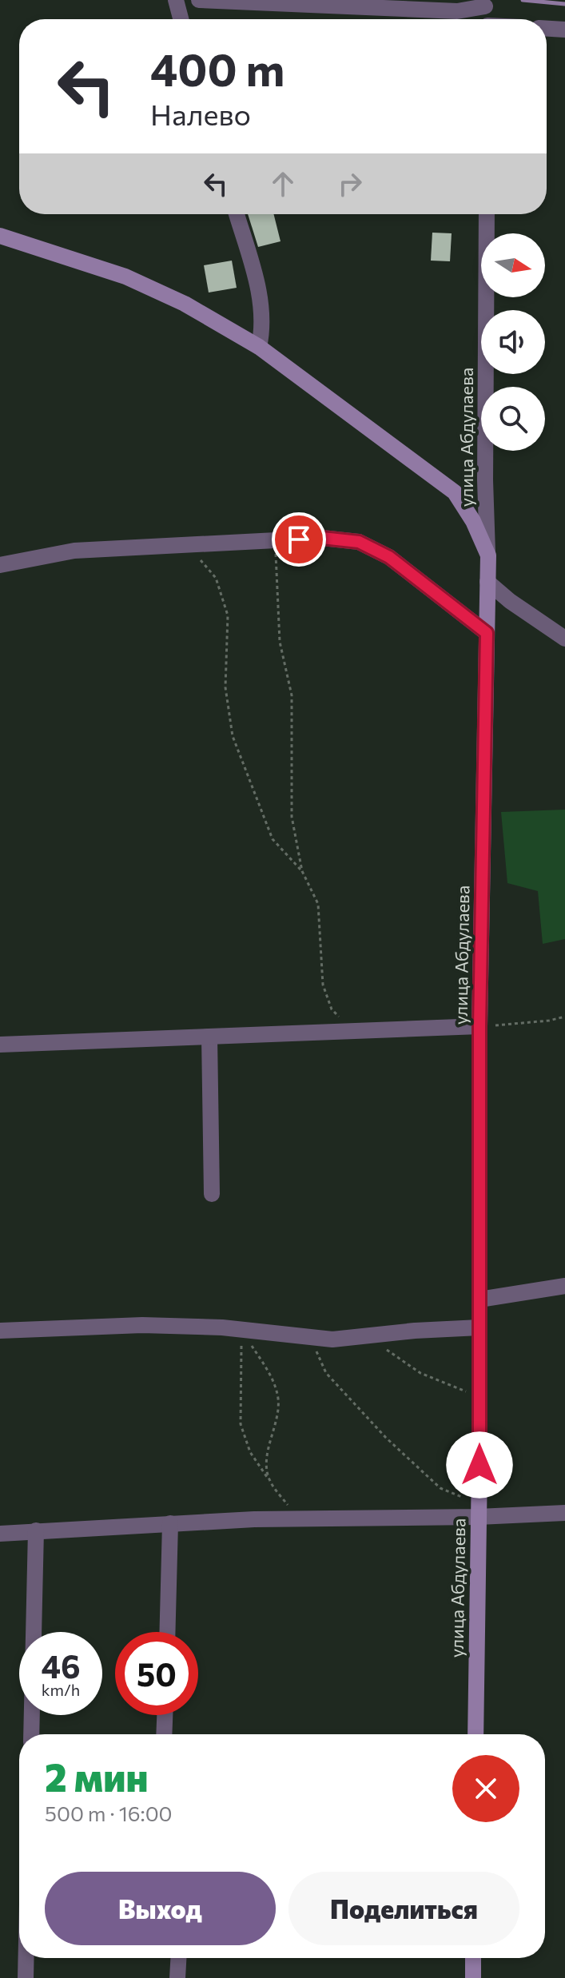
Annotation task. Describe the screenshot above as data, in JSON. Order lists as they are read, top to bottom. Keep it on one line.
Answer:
{"streets":{"main road":["улица Абдулаева"]},"north":"right","page":{"turn":["400 m","Налево"],"speed":"46 km/h","limit":"50","heading":["2 мин","500 m · 16:00"],"buttons":["Выход","Поделиться"]}}
